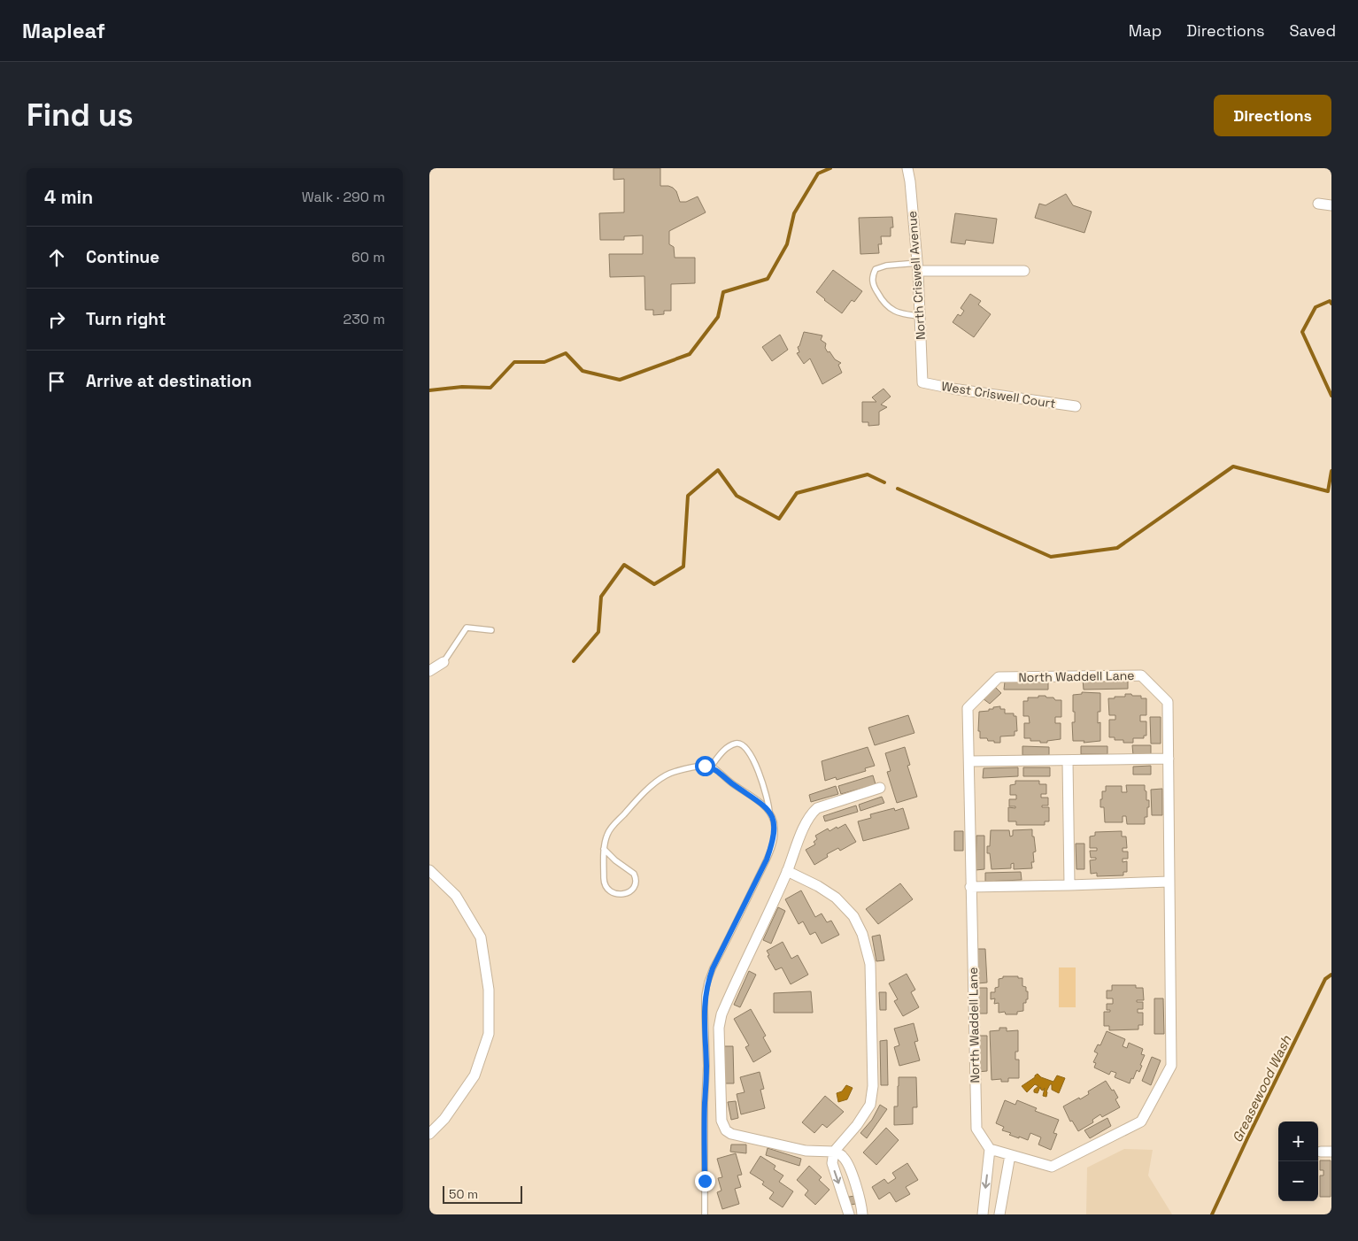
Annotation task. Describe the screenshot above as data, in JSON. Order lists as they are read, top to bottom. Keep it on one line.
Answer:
{"streets":{"street":["North Criswell Avenue","West Criswell Court","North Waddell Lane"]},"crossings":[["North Criswell Avenue","West Criswell Court"]],"water":["Greasewood Wash"],"scale_bar":"50 m","page":{"header":"Mapleaf","nav":["Map","Directions","Saved"],"buttons":"Directions","title":"Find us","heading":["4 min","Walk · 290 m"],"list":[["Continue","60 m"],["Turn right","230 m"],"Arrive at destination"],"map_buttons":["+","−"],"scale":"50 m"}}
